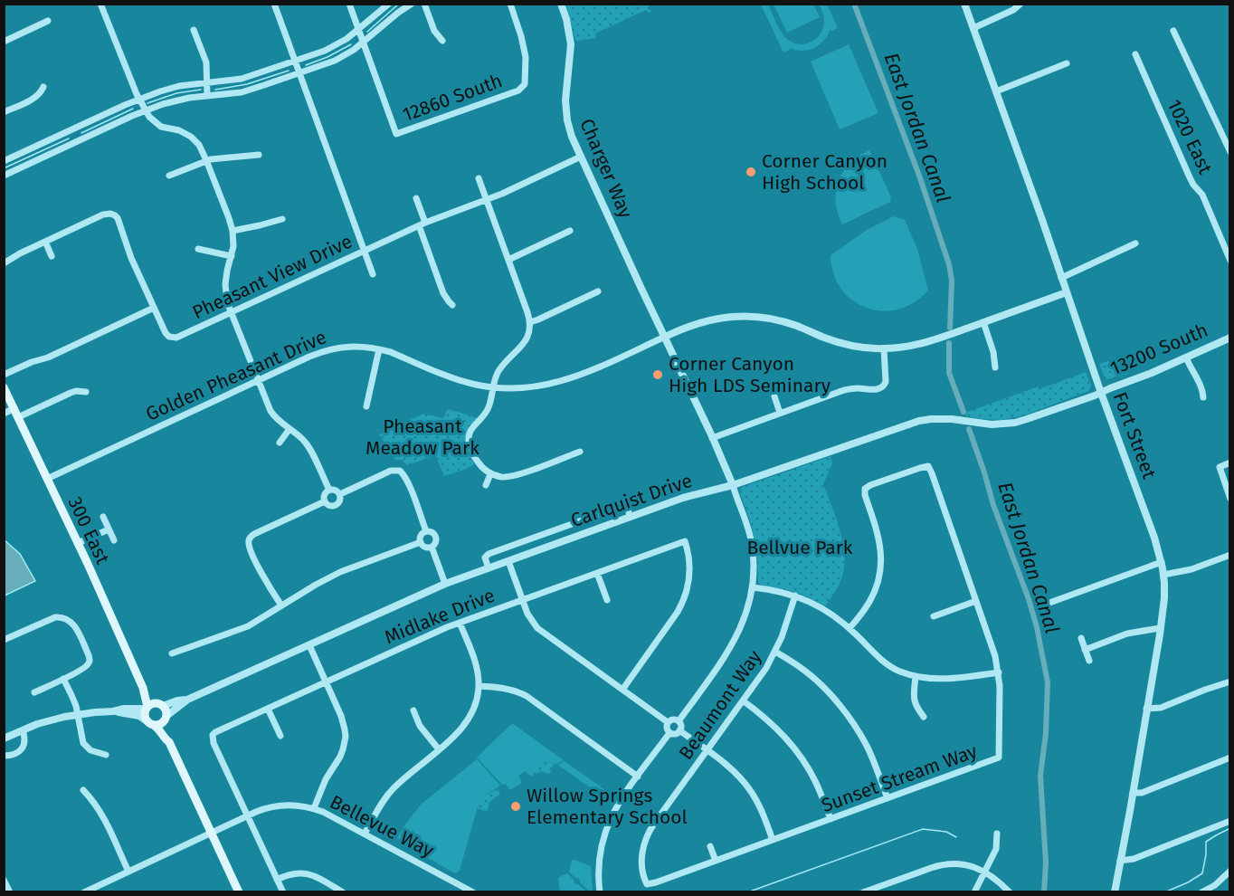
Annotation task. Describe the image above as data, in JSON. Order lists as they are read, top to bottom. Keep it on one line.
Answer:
{"streets":{"main road":["300 East"],"street":["12860 South","1020 East","Charger Way","Pheasant View Drive","13200 South","Golden Pheasant Drive","Fort Street","Carlquist Drive","Midlake Drive","Beaumont Way","Sunset Stream Way","Bellevue Way"]},"crossings":[["Charger Way","Pheasant View Drive"],["Charger Way","Golden Pheasant Drive"],["Charger Way","Carlquist Drive"],["13200 South","Fort Street"],["13200 South","Carlquist Drive"],["Golden Pheasant Drive","Fort Street"],["Golden Pheasant Drive","300 East"],["Fort Street","Carlquist Drive"],["Carlquist Drive","300 East"],["Midlake Drive","Bellevue Way"],["Beaumont Way","Sunset Stream Way"]],"water":["East Jordan Canal"],"parks":["Pheasant Meadow Park","Bellvue Park"],"places":["Corner Canyon High School","Corner Canyon High LDS Seminary","Willow Springs Elementary School"]}
